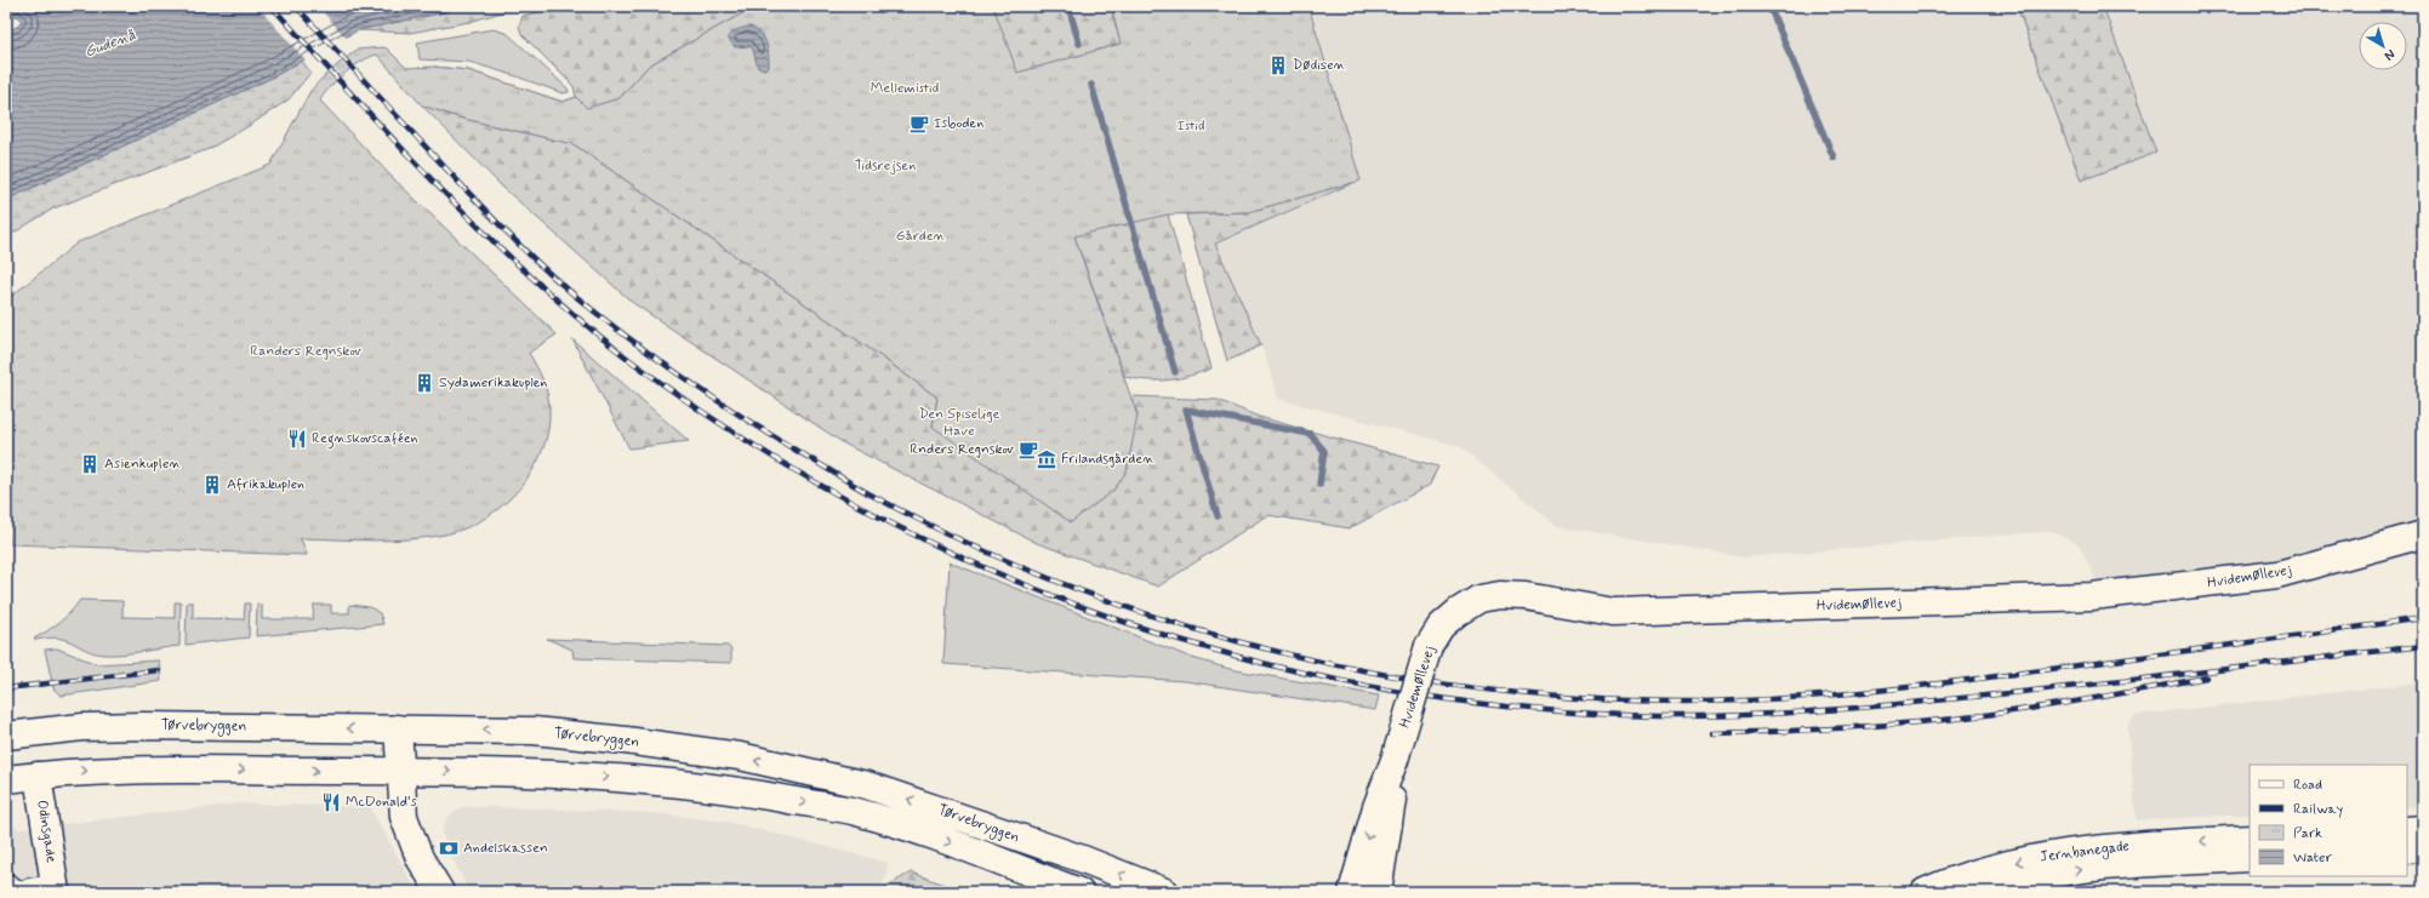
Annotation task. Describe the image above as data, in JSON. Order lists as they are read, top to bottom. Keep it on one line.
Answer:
{"streets":{"main road":["Hvidemøllevej","Tørvebryggen","Odinsgade","Jernbanegade"]},"crossings":[["Tørvebryggen","Odinsgade"]],"water":["Gudenå"],"parks":["Mellemistid","Istid","Tidsrejsen","Gården","Randers Regnskov","Den Spiselige Have"],"places":{"building":["Dødisen","Sydamerikakuplen","Asienkuplen","Afrikakuplen"],"cafe":["Isboden","Rnders Regnskov"],"restaurant":["Regnskovscaféen","McDonald's"],"museum":["Frilandsgården"],"bank":["Andelskassen"]},"legend":["Road","Railway","Park","Water"],"north":"bottom right"}
